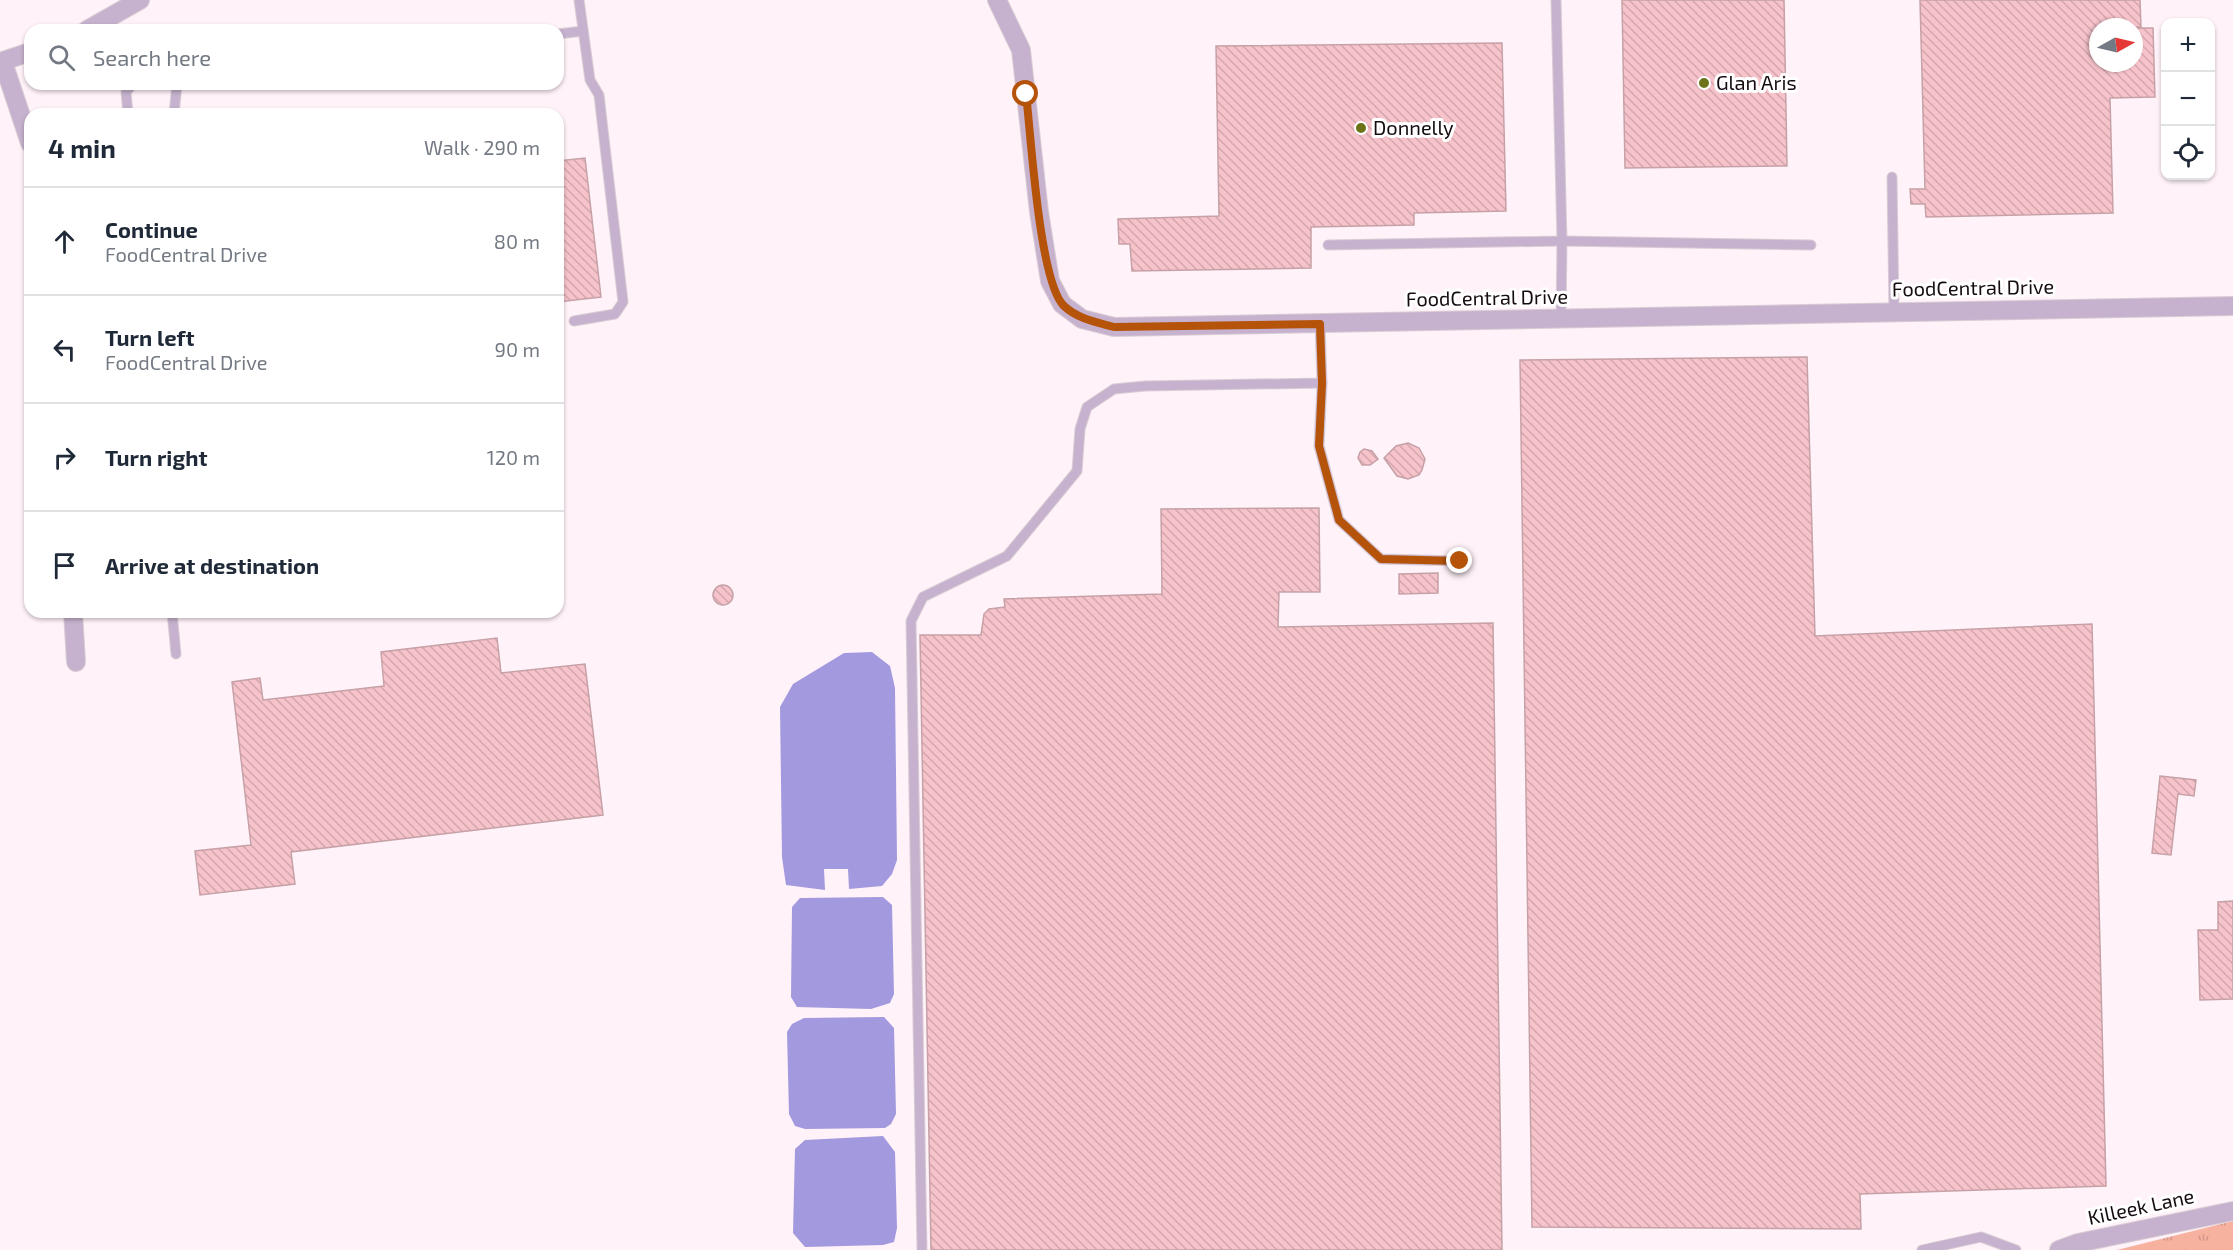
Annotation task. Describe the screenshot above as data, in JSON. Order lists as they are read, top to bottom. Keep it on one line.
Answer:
{"streets":{"street":["FoodCentral Drive","Killeek Lane"]},"places":["Glan Aris","Donnelly"],"north":"right","page":{"map_buttons":["+","−"],"search":"Search here","heading":["4 min","Walk · 290 m"],"list":[["Continue","FoodCentral Drive","80 m"],["Turn left","FoodCentral Drive","90 m"],["Turn right","120 m"],"Arrive at destination"]}}
